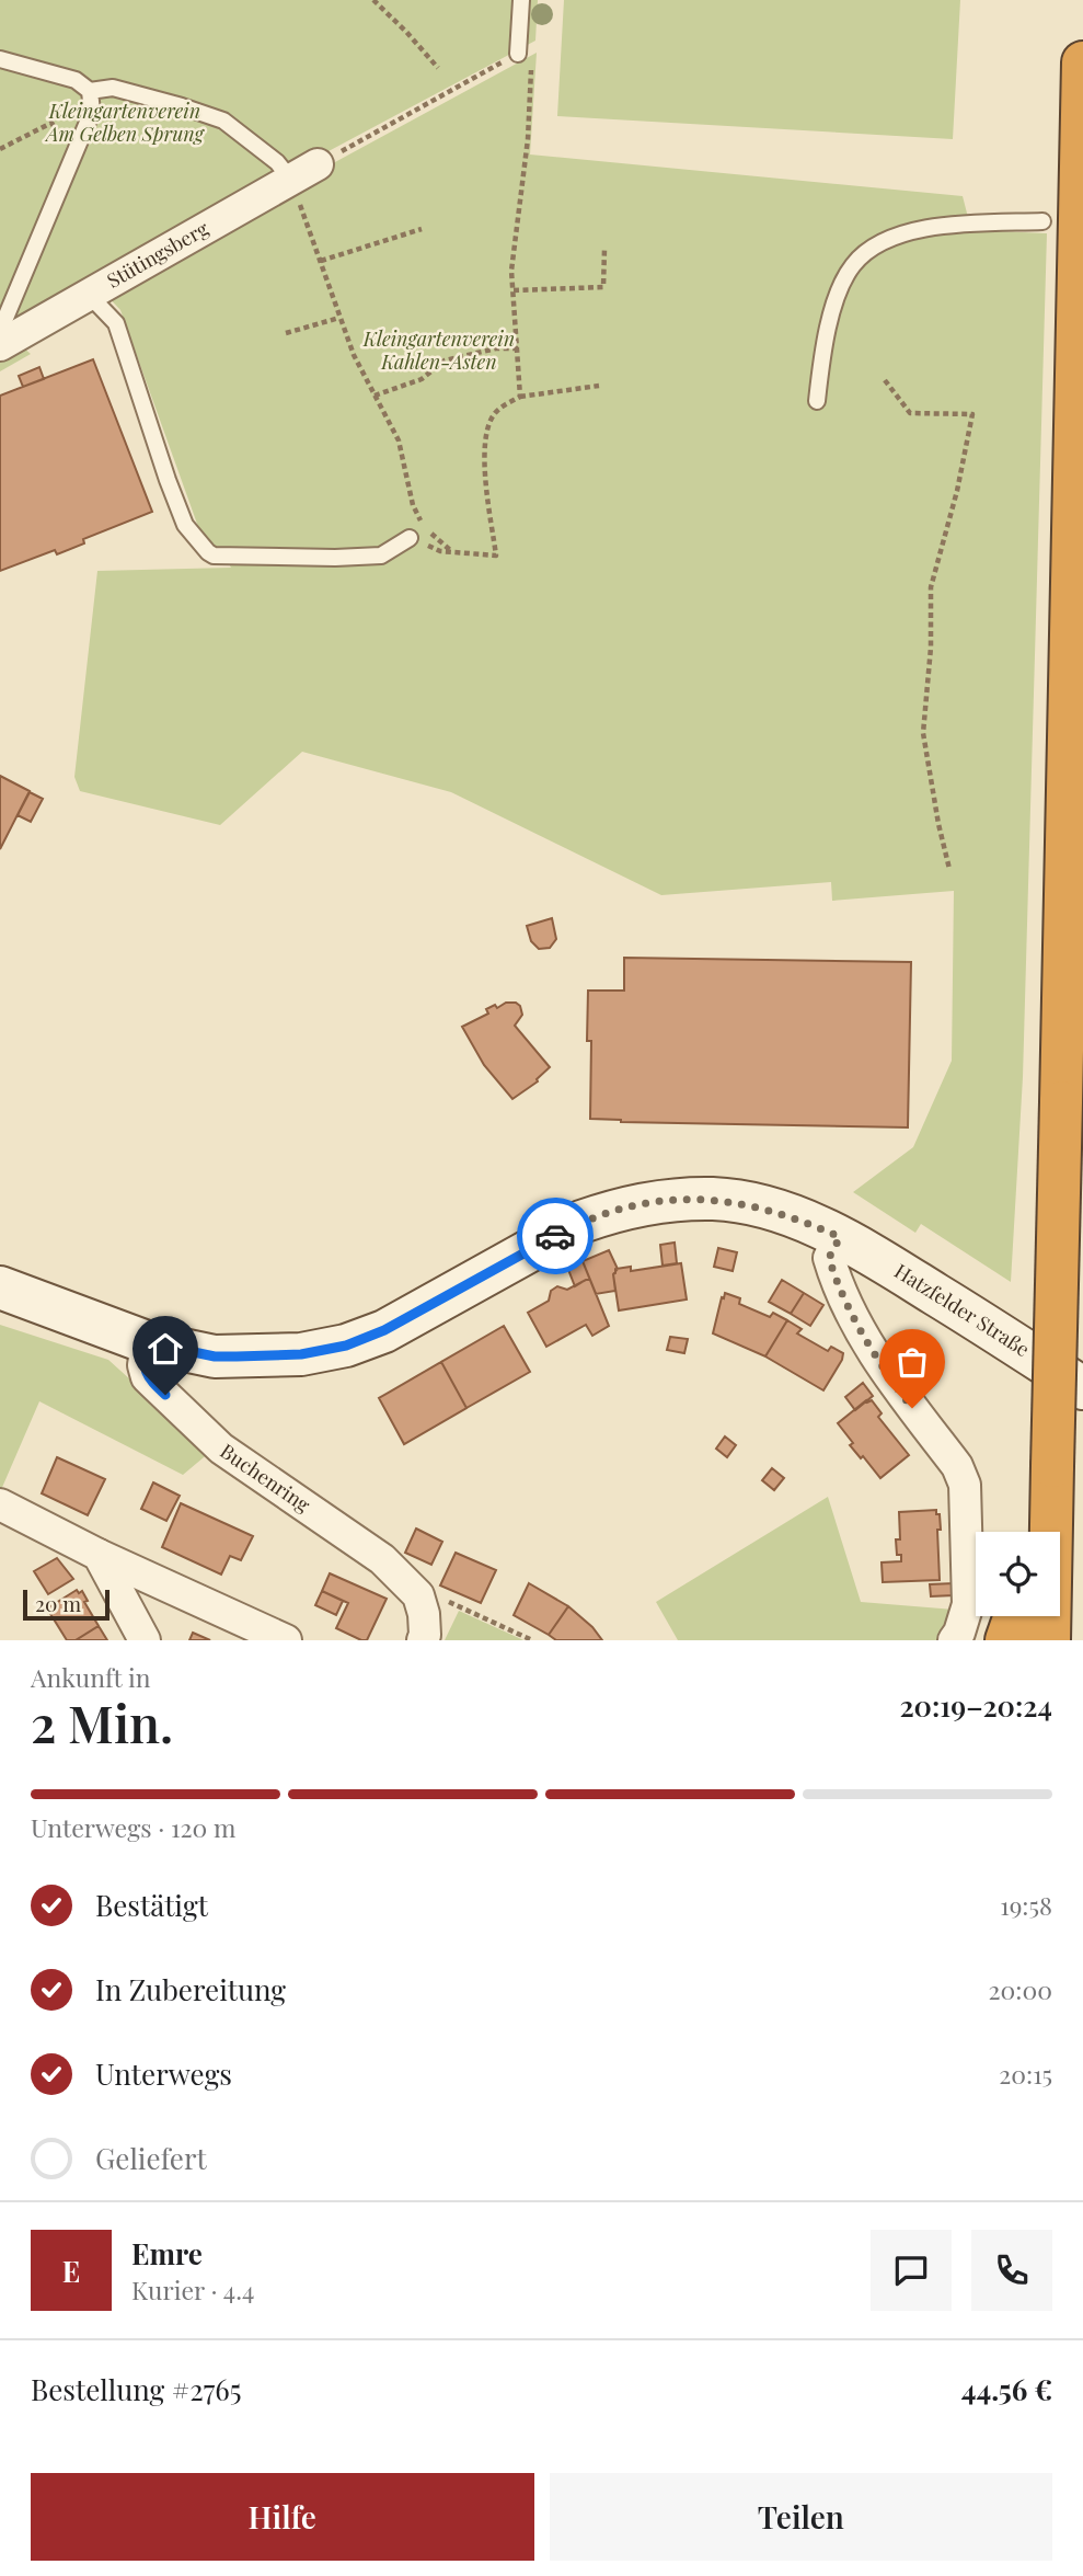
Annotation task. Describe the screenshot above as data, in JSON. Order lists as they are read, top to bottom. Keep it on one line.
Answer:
{"streets":{"main road":["Hatzfelder Straße"],"street":["Stütingsberg","Buchenring"]},"crossings":[["Hatzfelder Straße","Buchenring"]],"parks":["Kleingartenverein Am Gelben Sprung","Kleingartenverein Kahlen-Asten"],"scale_bar":"20 m","page":{"scale":"20 m","heading":["2 Min.","Ankunft in","20:19–20:24"],"panel":["Emre","Kurier · 4.4","Bestellung #2765","44.56 €"],"bar":"Unterwegs · 120 m","list":[["Bestätigt","19:58"],["In Zubereitung","20:00"],["Unterwegs","20:15"],"Geliefert"],"round":"E","buttons":["Hilfe","Teilen"]}}
